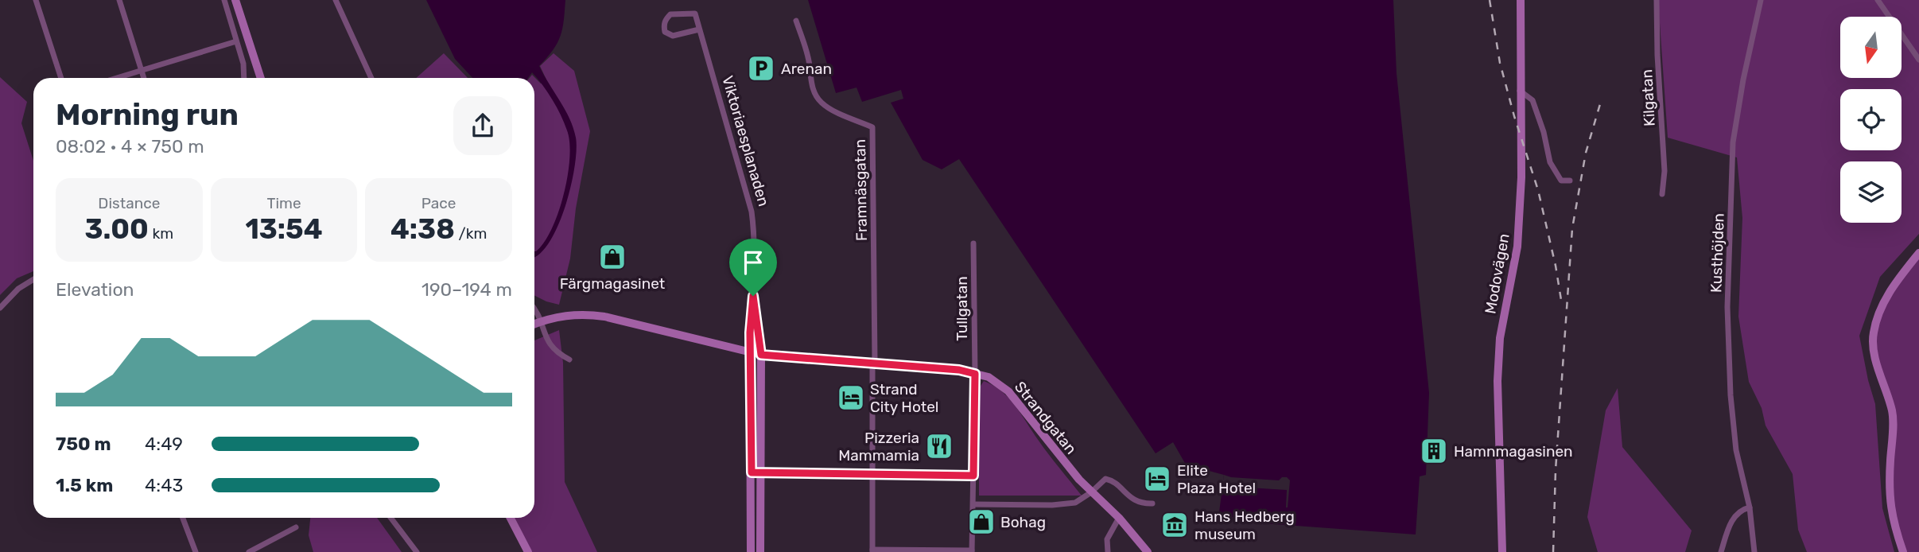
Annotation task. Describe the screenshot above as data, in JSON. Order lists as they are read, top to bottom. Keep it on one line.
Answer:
{"streets":{"main road":["Viktoriaesplanaden","Modovägen","Strandgatan"],"street":["Kilgatan","Framnäsgatan","Kusthöjden","Tullgatan"]},"crossings":[["Viktoriaesplanaden","Strandgatan"],["Framnäsgatan","Strandgatan"],["Tullgatan","Strandgatan"]],"places":{"parking":["Arenan"],"shop":["Färgmagasinet","Bohag"],"hotel":["Strand City Hotel","Elite Plaza Hotel"],"restaurant":["Pizzeria Mammamia"],"building":["Hamnmagasinen"],"museum":["Hans Hedberg museum"]},"north":"bottom","page":{"heading":["Morning run","08:02 · 4 × 750 m"],"stats":[["Distance","3.00 km"],["Time","13:54"],["Pace","4:38 /km"]],"chart":["Elevation","190–194 m"],"list":[{"name":"750 m","note":"4:49"},{"name":"1.5 km","note":"4:43"}]}}
